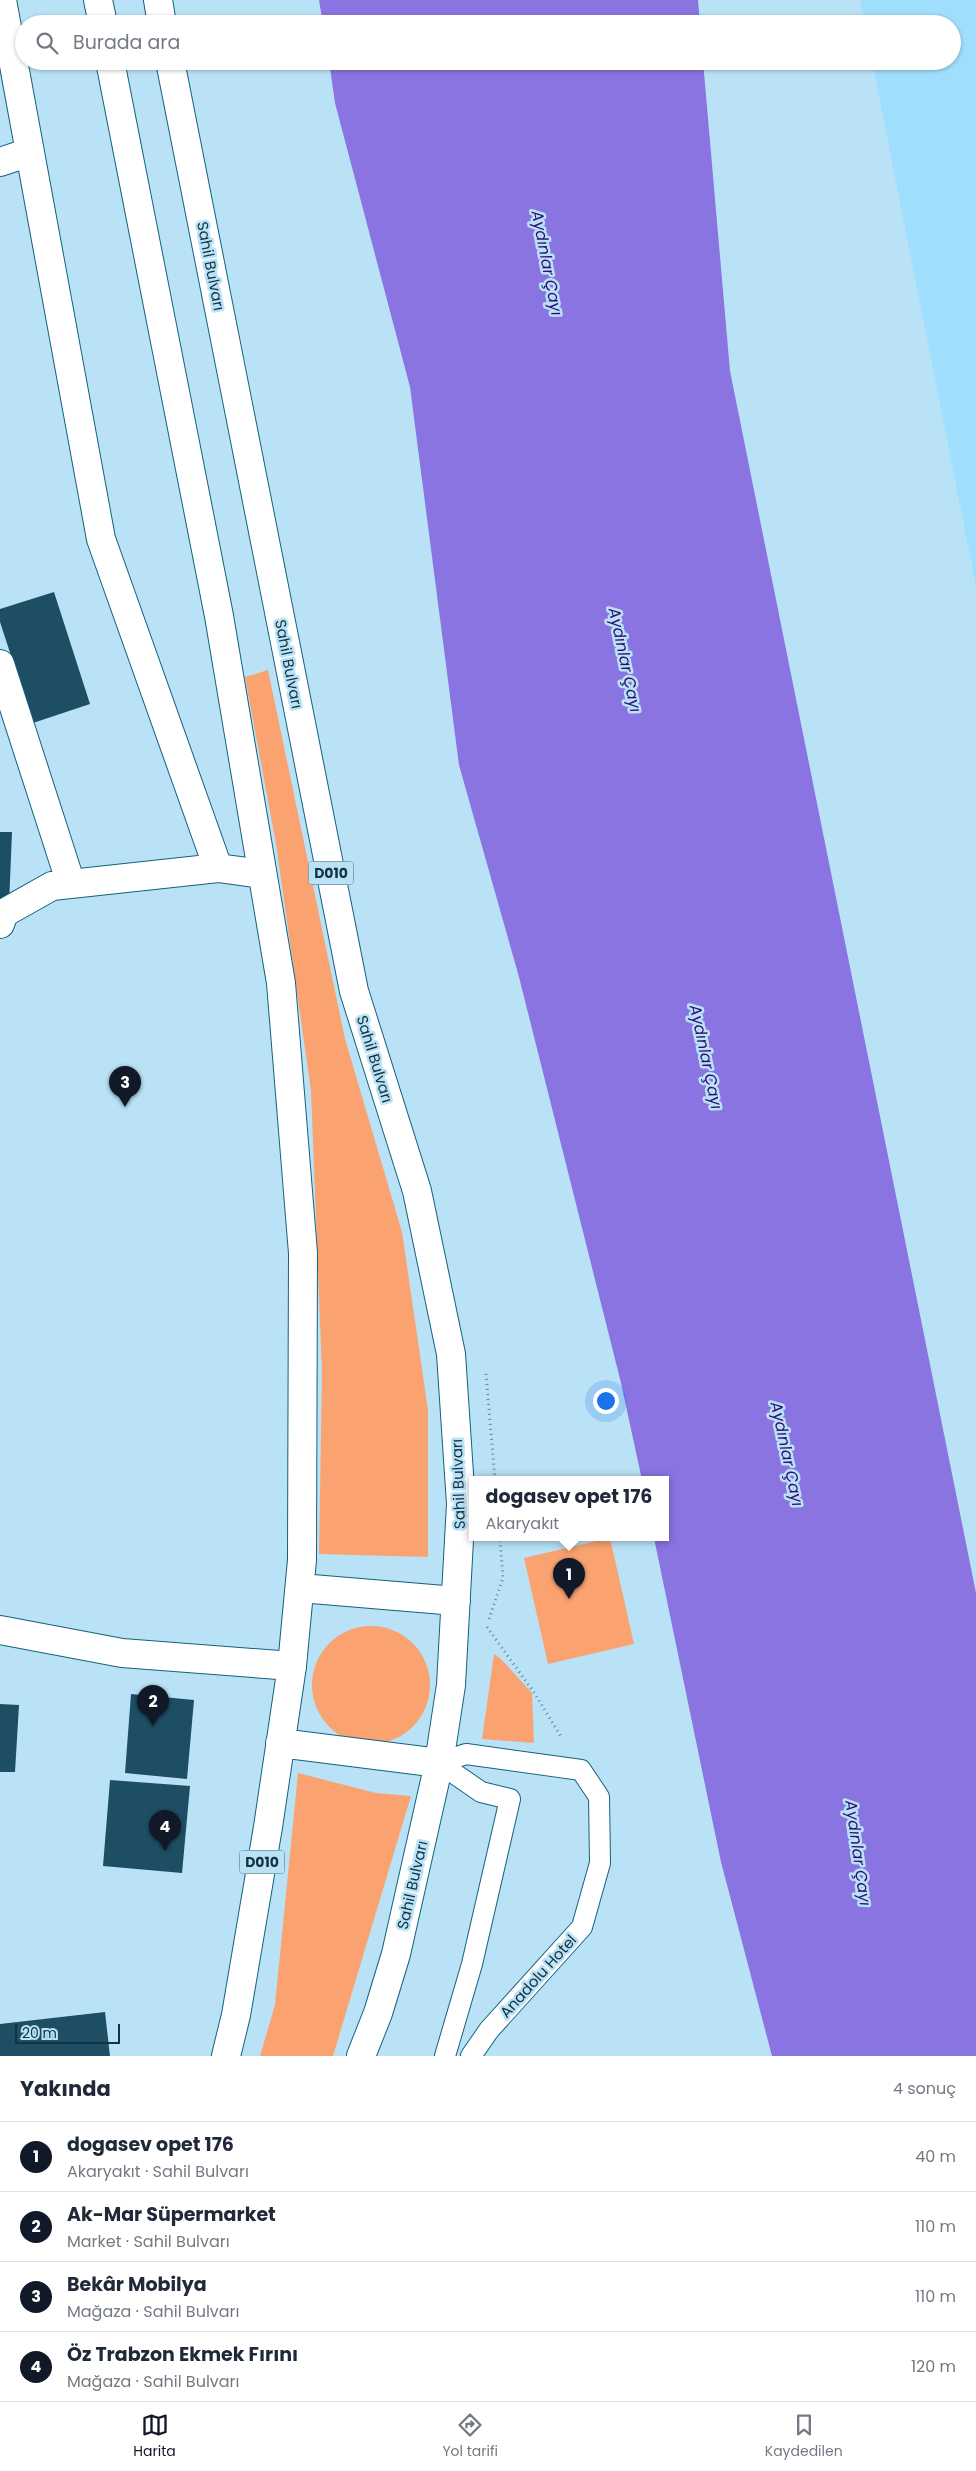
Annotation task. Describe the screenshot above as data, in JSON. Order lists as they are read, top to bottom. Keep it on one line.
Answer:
{"streets":{"main road":["Sahil Bulvarı","D010"],"lane":["Anadolu Hotel"]},"water":["Aydınlar Çayı"],"scale_bar":"20 m","page":{"search":"Burada ara","pins":["3","1","2","4"],"popup":["dogasev opet 176","Akaryakıt"],"scale":"20 m","heading":["Yakında","4 sonuç"],"list":[{"mark":"1","name":"dogasev opet 176","note":"Akaryakıt · Sahil Bulvarı","value":"40 m"},{"mark":"2","name":"Ak-Mar Süpermarket","note":"Market · Sahil Bulvarı","value":"110 m"},{"mark":"3","name":"Bekâr Mobilya","note":"Mağaza · Sahil Bulvarı","value":"110 m"},{"mark":"4","name":"Öz Trabzon Ekmek Fırını","note":"Mağaza · Sahil Bulvarı","value":"120 m"}],"nav":["Harita","Yol tarifi","Kaydedilen"]}}
